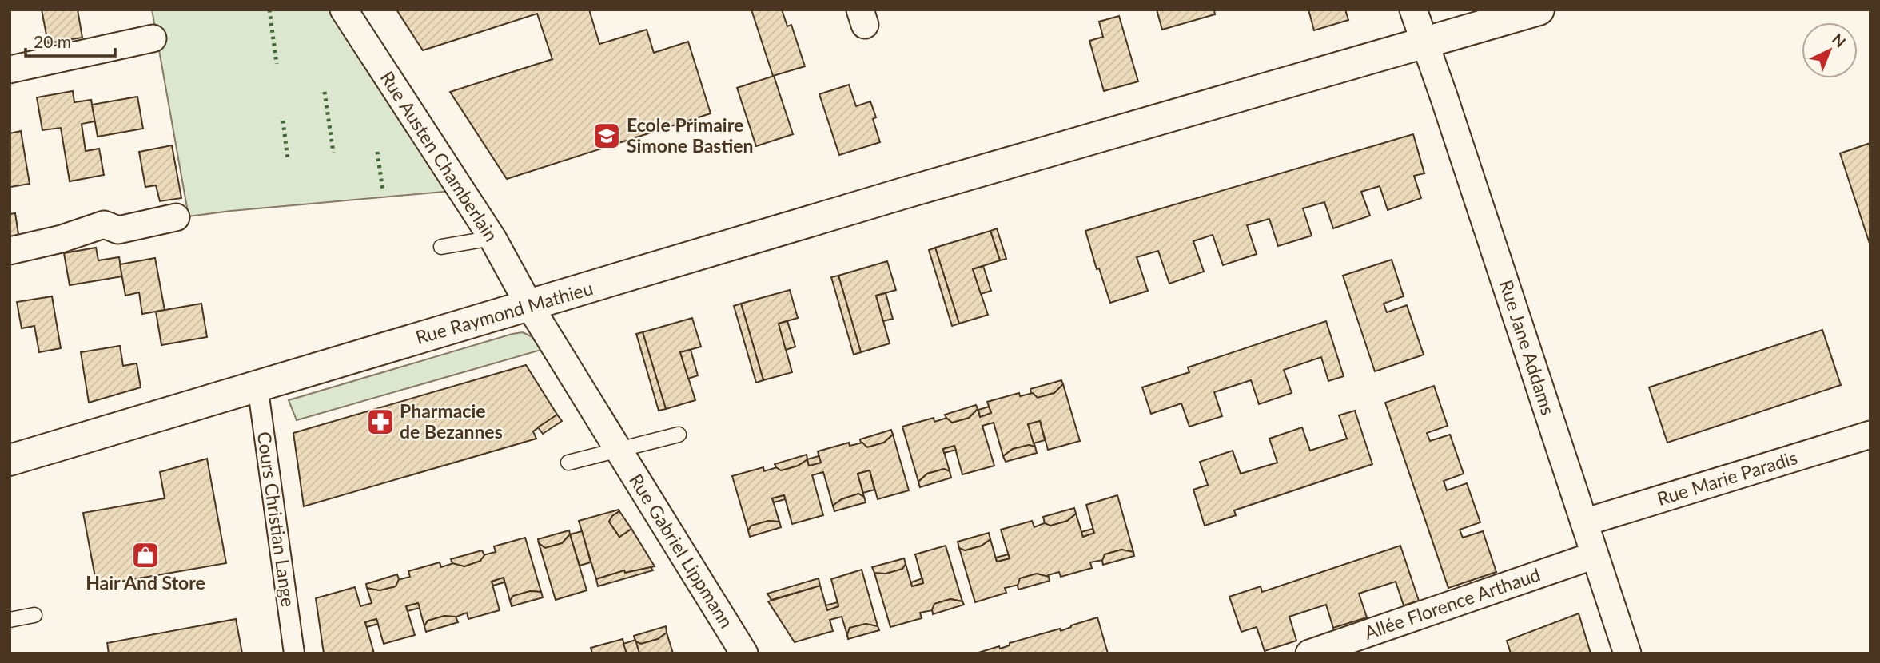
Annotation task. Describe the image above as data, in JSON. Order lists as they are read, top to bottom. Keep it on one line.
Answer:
{"streets":{"street":["Rue Austen Chamberlain","Rue Raymond Mathieu","Rue Jane Addams","Rue Marie Paradis","Cours Christian Lange","Rue Gabriel Lippmann","Allée Florence Arthaud"]},"crossings":[["Rue Austen Chamberlain","Rue Raymond Mathieu"],["Rue Austen Chamberlain","Rue Gabriel Lippmann"],["Rue Raymond Mathieu","Rue Jane Addams"],["Rue Raymond Mathieu","Cours Christian Lange"],["Rue Raymond Mathieu","Rue Gabriel Lippmann"],["Rue Jane Addams","Rue Marie Paradis"],["Rue Jane Addams","Allée Florence Arthaud"]],"places":{"school or university":["Ecole Primaire Simone Bastien"],"pharmacy":["Pharmacie de Bezannes"],"shop":["Hair And Store"]},"scale_bar":"20 m","north":"top right"}
